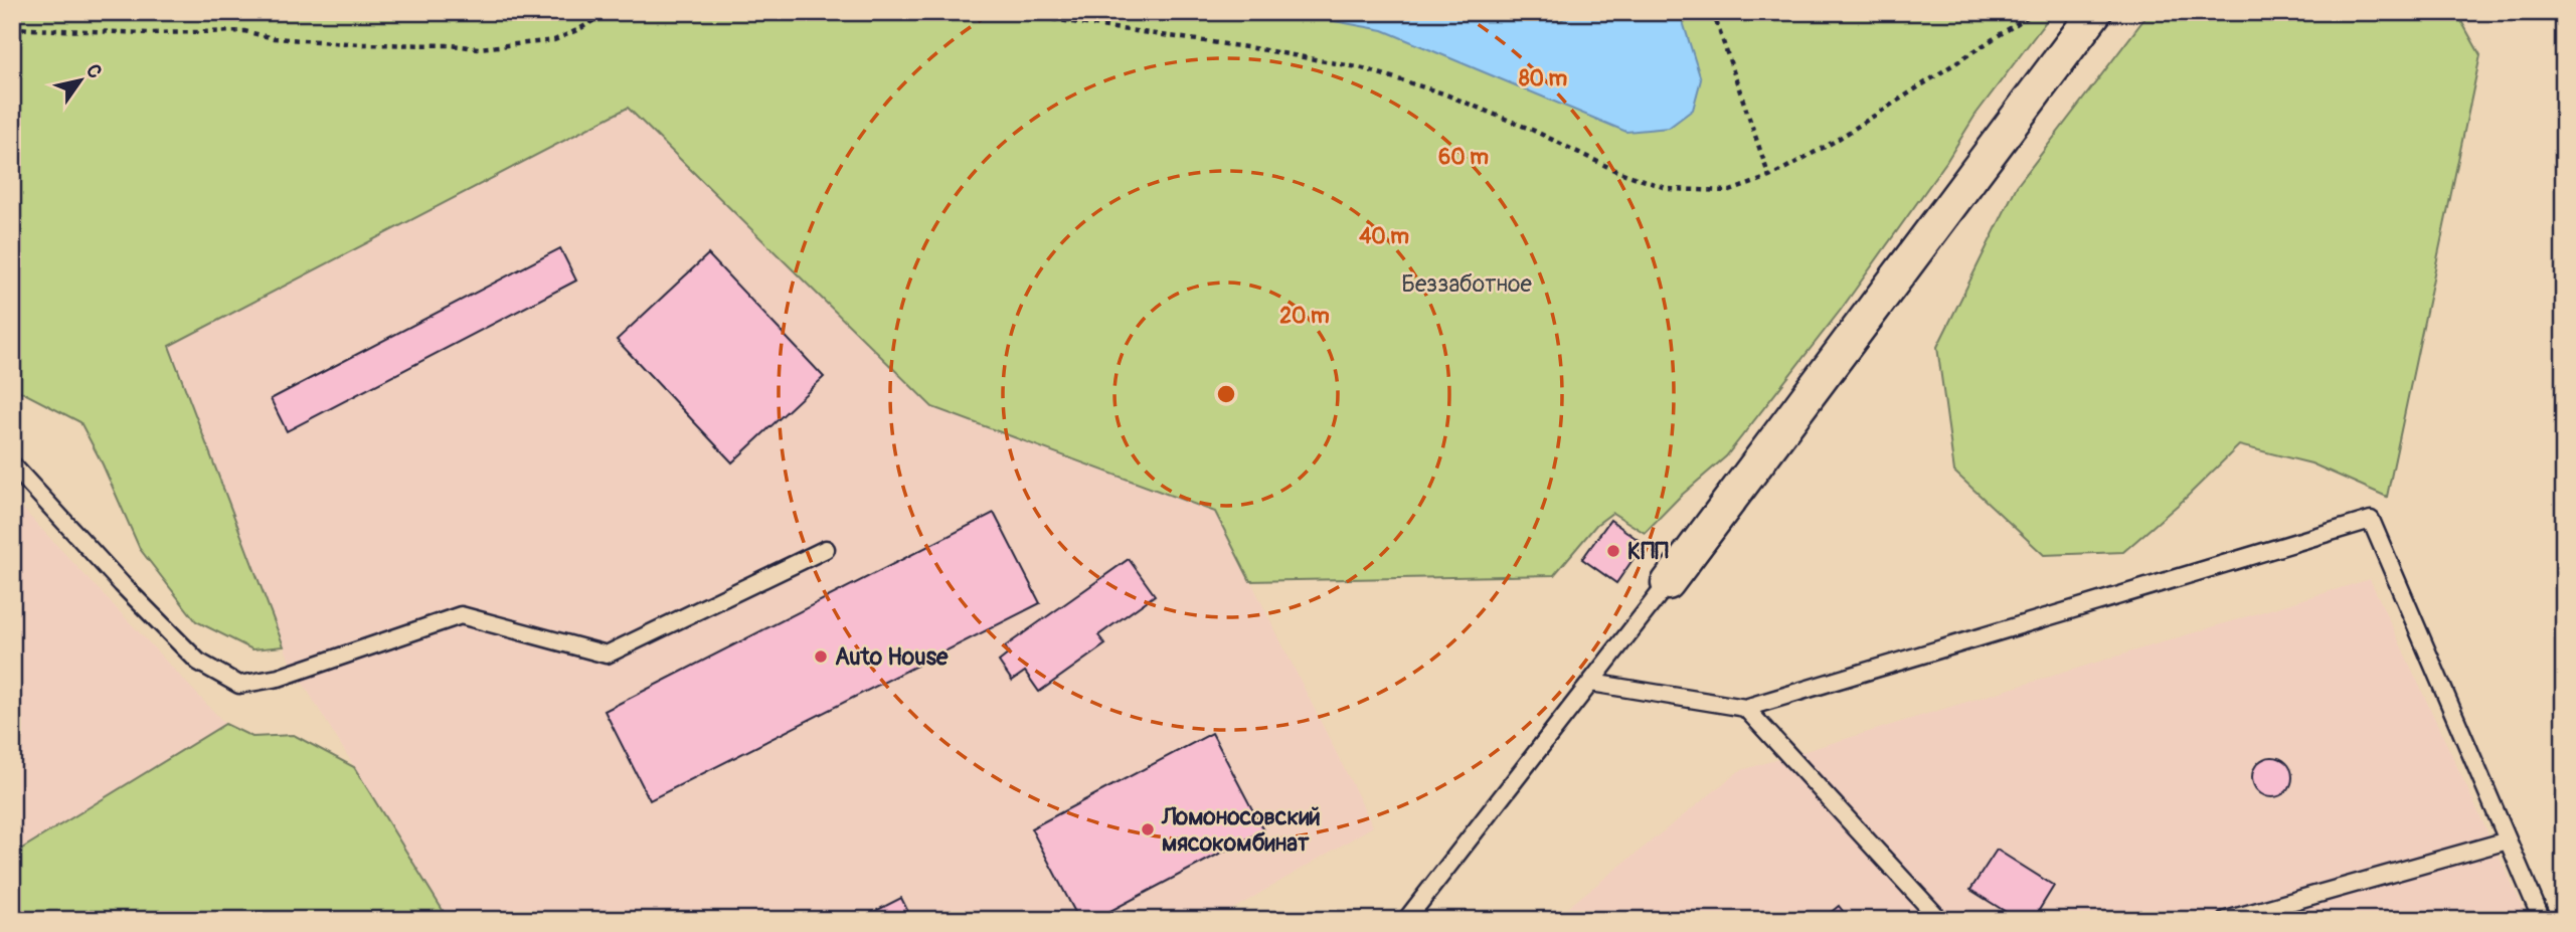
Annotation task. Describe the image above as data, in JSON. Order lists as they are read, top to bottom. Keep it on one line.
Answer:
{"parks":["Беззаботное"],"places":["КПП","Auto House","Ломоносовский мясокомбинат"],"north":"top right","rings":["80 m","60 m","40 m","20 m"]}
